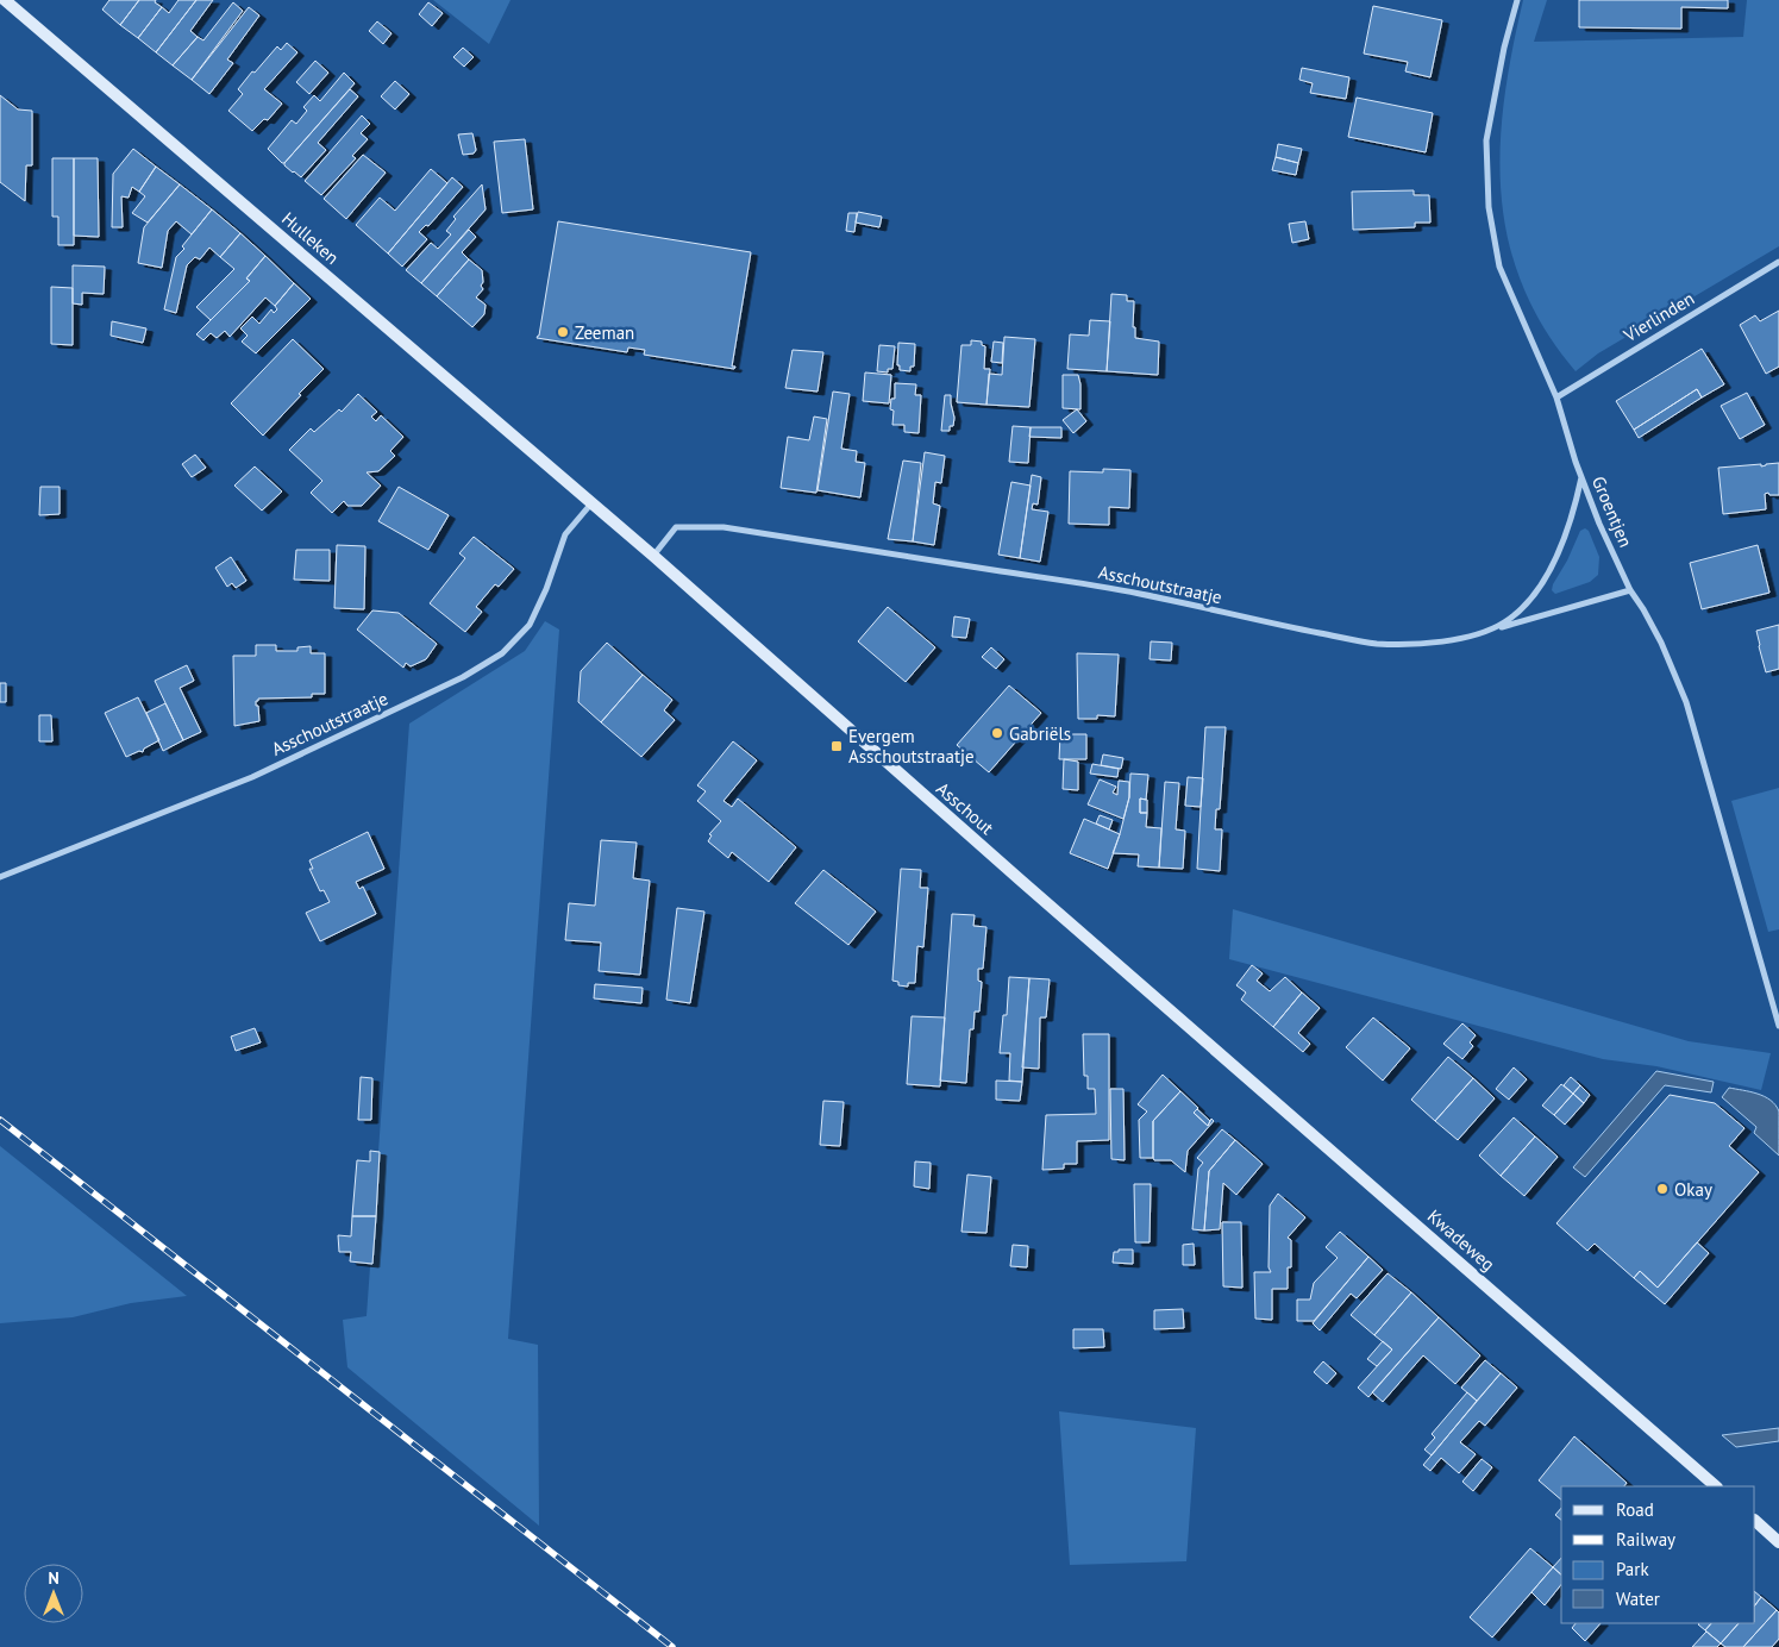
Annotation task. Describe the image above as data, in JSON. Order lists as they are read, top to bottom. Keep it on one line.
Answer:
{"streets":{"main road":["Hulleken","Asschout","Kwadeweg"],"street":["Vierlinden","Groentjen","Asschoutstraatje"]},"crossings":[["Hulleken","Asschoutstraatje"],["Hulleken","Asschout"],["Vierlinden","Groentjen"],["Groentjen","Asschoutstraatje"],["Asschoutstraatje","Asschout"],["Asschout","Kwadeweg"]],"places":{"other":["Zeeman","Gabriëls","Okay"],"transit":["Evergem Asschoutstraatje"]},"legend":["Road","Railway","Park","Water"],"north":"top"}
